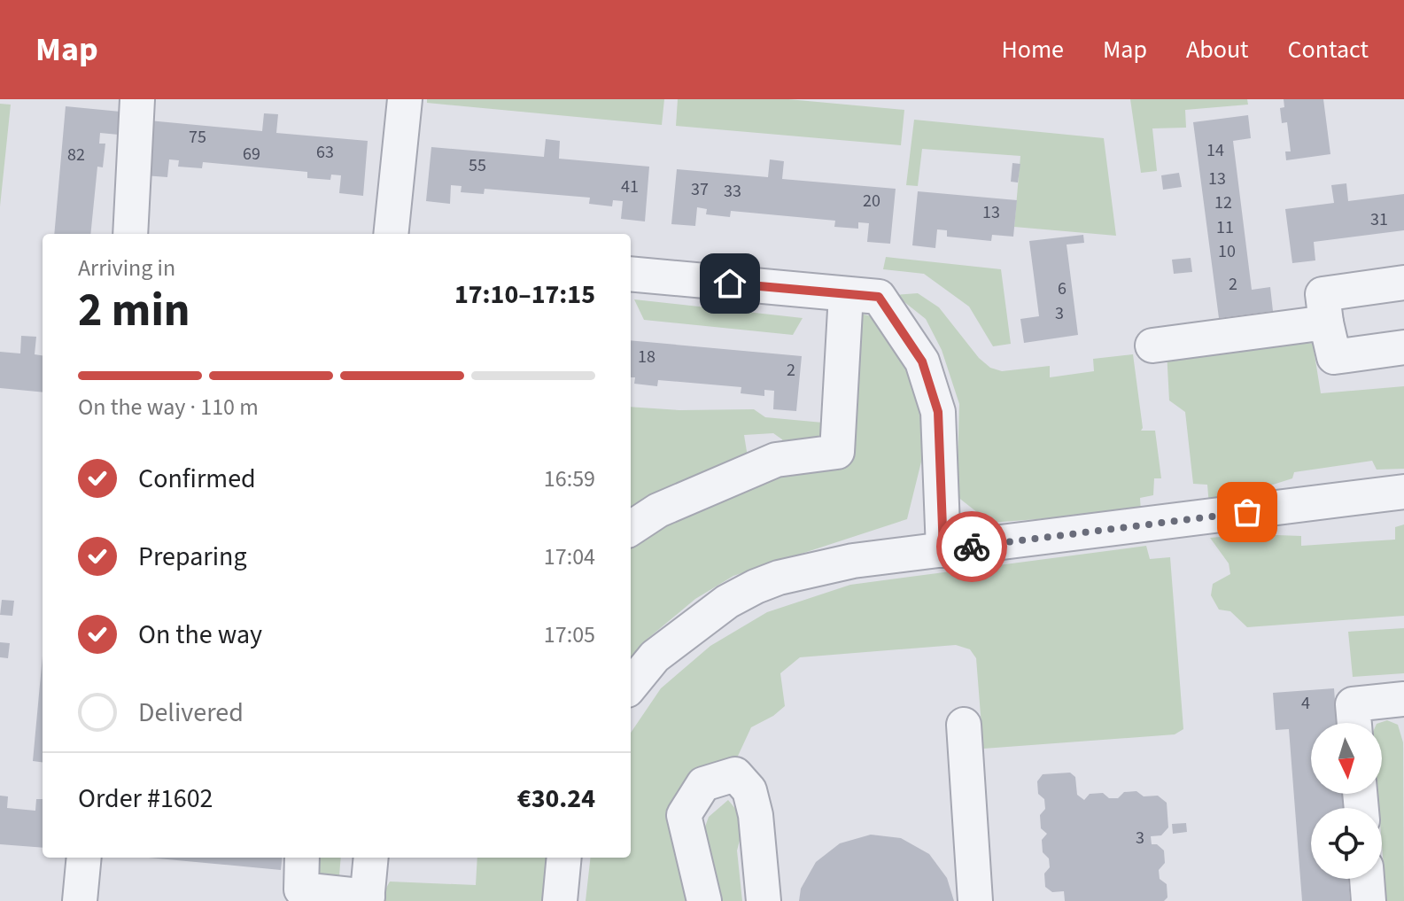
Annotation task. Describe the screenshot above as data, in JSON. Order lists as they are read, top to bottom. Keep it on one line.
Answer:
{"house_numbers":["75","14","63","69","82","55","13","41","37","33","20","12","13","31","11","10","2","6","3","18","2","4","3"],"north":"bottom","page":{"header":"Map","nav":["Home","Map","About","Contact"],"heading":["2 min","Arriving in","17:10–17:15"],"panel":["Order #1602","€30.24"],"bar":"On the way · 110 m","list":[["Confirmed","16:59"],["Preparing","17:04"],["On the way","17:05"],"Delivered"]}}
